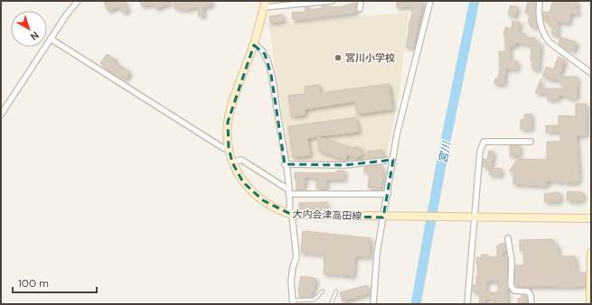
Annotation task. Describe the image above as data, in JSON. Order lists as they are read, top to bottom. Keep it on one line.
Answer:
{"streets":{"main road":["大内会津高田線"]},"water":["宮川"],"places":["宮川小学校"],"scale_bar":"100 m","north":"bottom right"}
